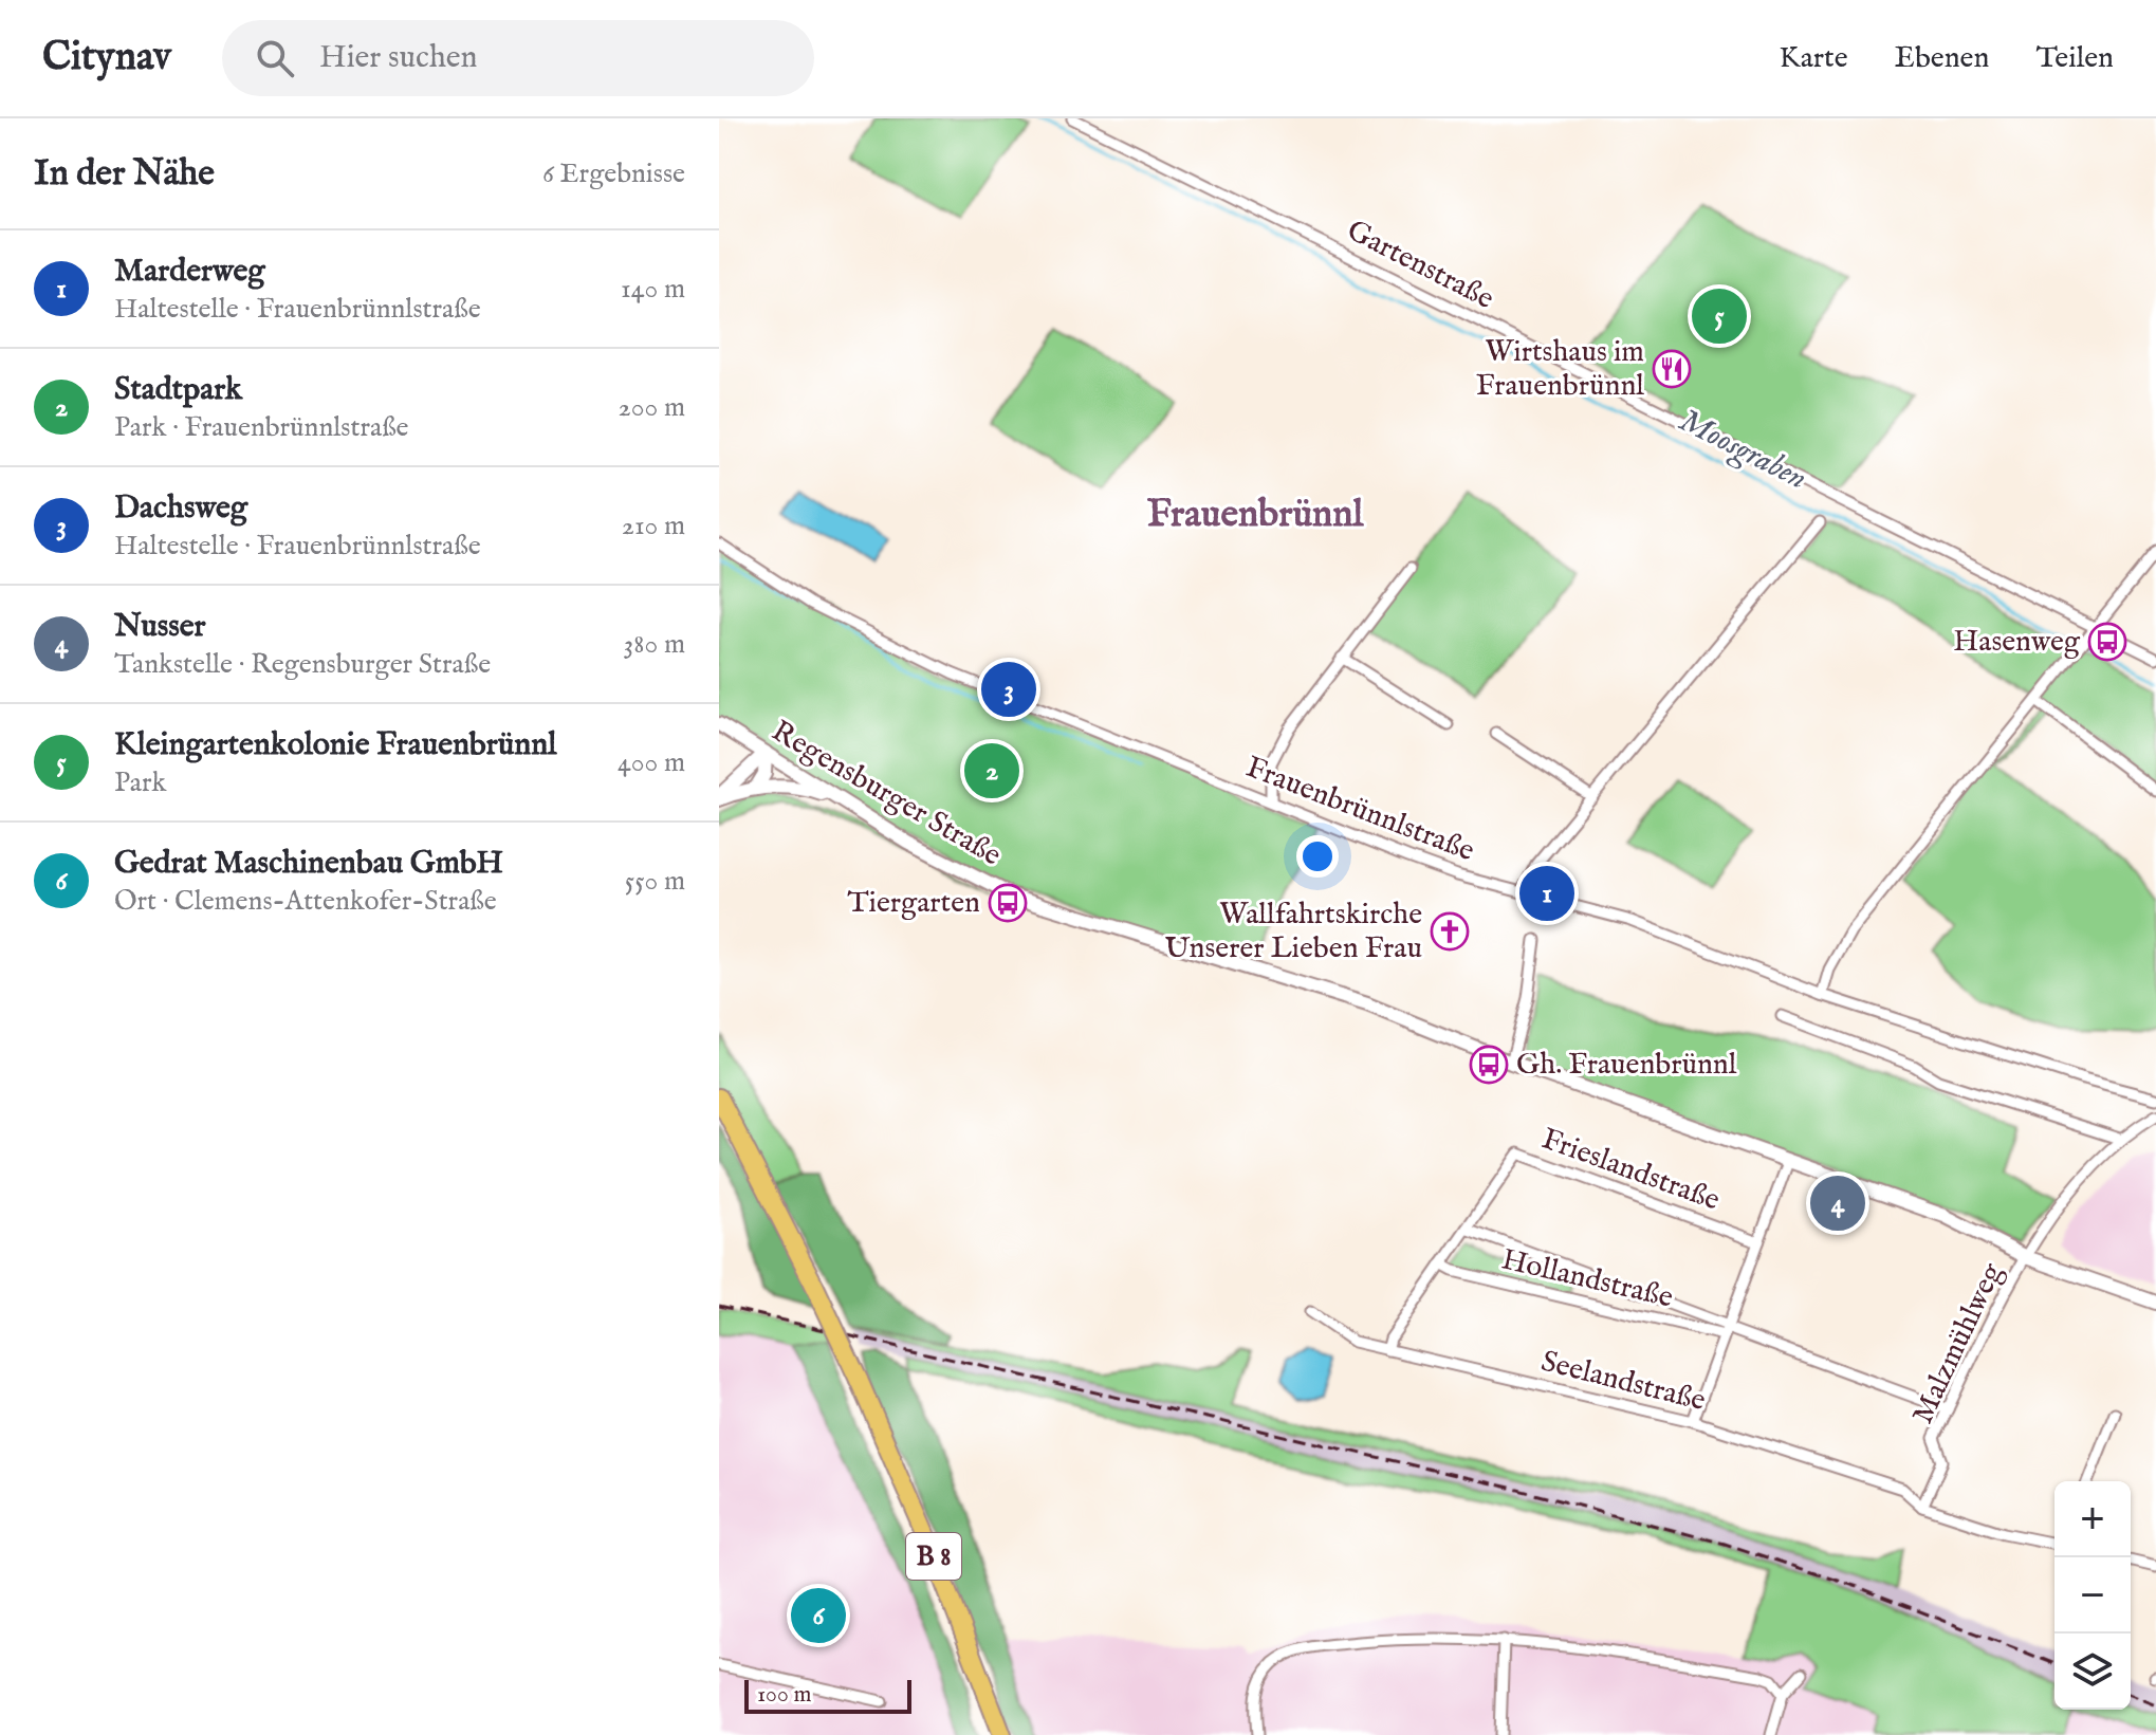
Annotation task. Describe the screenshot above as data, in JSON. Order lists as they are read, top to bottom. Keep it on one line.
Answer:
{"streets":{"main road":["B 8"],"street":["Gartenstraße","Regensburger Straße","Frauenbrünnlstraße","Frieslandstraße","Hollandstraße","Malzmühlweg","Seelandstraße"]},"crossings":[["Regensburger Straße","Malzmühlweg"],["Frieslandstraße","Hollandstraße"],["Frieslandstraße","Seelandstraße"],["Hollandstraße","Malzmühlweg"],["Malzmühlweg","Seelandstraße"]],"districts":["Frauenbrünnl"],"water":["Moosgraben"],"places":{"restaurant":["Wirtshaus im Frauenbrünnl"],"bus stop":["Hasenweg","Tiergarten","Gh. Frauenbrünnl"],"church":["Wallfahrtskirche Unserer Lieben Frau"]},"scale_bar":"100 m","page":{"header":"Citynav","search":"Hier suchen","nav":["Karte","Ebenen","Teilen"],"heading":["In der Nähe","6 Ergebnisse"],"list":[{"mark":"1","name":"Marderweg","note":"Haltestelle · Frauenbrünnlstraße","value":"140 m"},{"mark":"2","name":"Stadtpark","note":"Park · Frauenbrünnlstraße","value":"200 m"},{"mark":"3","name":"Dachsweg","note":"Haltestelle · Frauenbrünnlstraße","value":"210 m"},{"mark":"4","name":"Nusser","note":"Tankstelle · Regensburger Straße","value":"380 m"},{"mark":"5","name":"Kleingartenkolonie Frauenbrünnl","note":"Park","value":"400 m"},{"mark":"6","name":"Gedrat Maschinenbau GmbH","note":"Ort · Clemens-Attenkofer-Straße","value":"550 m"}],"pins":["5","3","2","1","4","6"],"map_buttons":["+","−"],"scale":"100 m"}}
